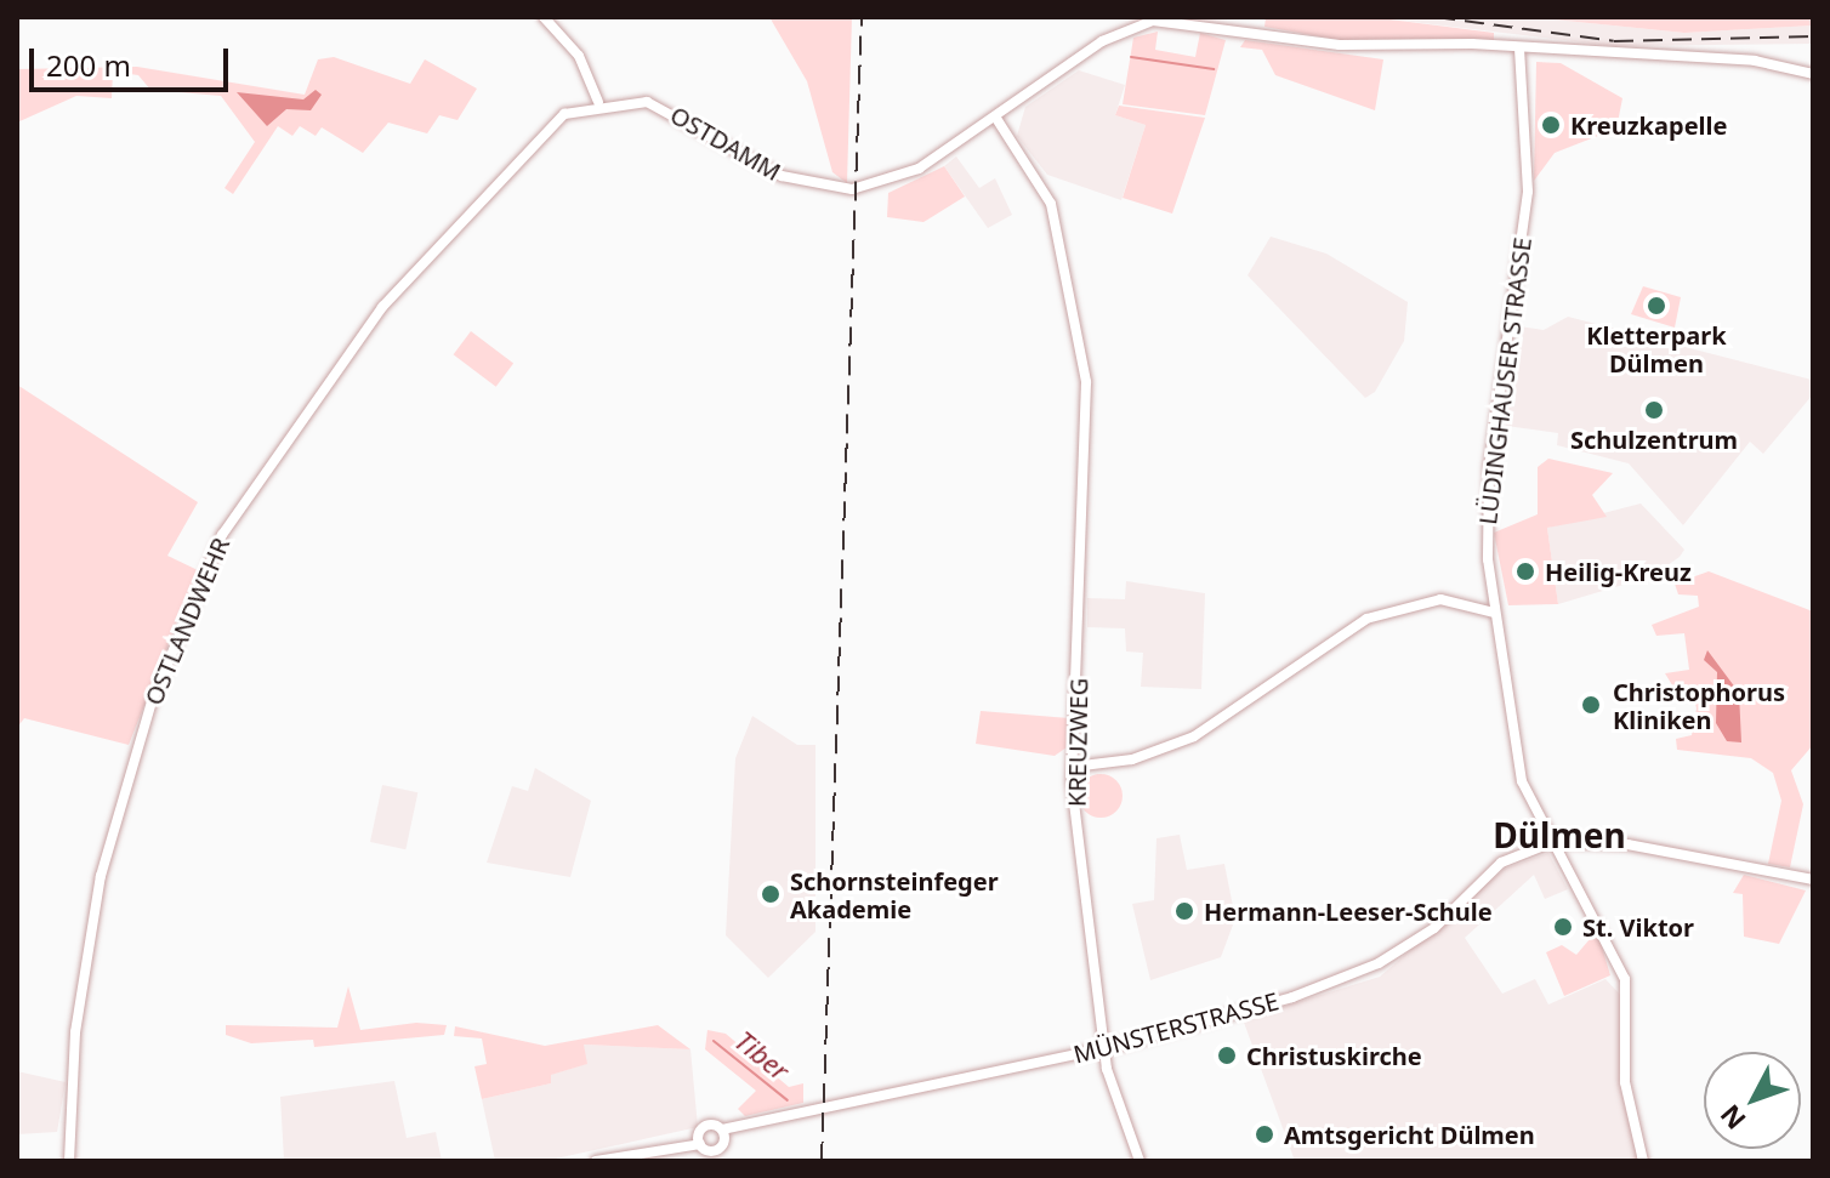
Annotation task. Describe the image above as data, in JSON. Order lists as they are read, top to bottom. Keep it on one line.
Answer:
{"streets":{"street":["OSTDAMM","LÜDINGHAUSER STRASSE","OSTLANDWEHR","KREUZWEG","MÜNSTERSTRASSE"]},"crossings":[["OSTDAMM","LÜDINGHAUSER STRASSE"],["OSTDAMM","OSTLANDWEHR"],["OSTDAMM","KREUZWEG"],["LÜDINGHAUSER STRASSE","MÜNSTERSTRASSE"],["KREUZWEG","MÜNSTERSTRASSE"]],"districts":["Dülmen"],"water":["Tiber"],"places":["Kreuzkapelle","Kletterpark Dülmen","Schulzentrum","Heilig-Kreuz","Christophorus Kliniken","Schornsteinfeger Akademie","Hermann-Leeser-Schule","St. Viktor","Christuskirche","Amtsgericht Dülmen"],"scale_bar":"200 m","north":"bottom left"}
